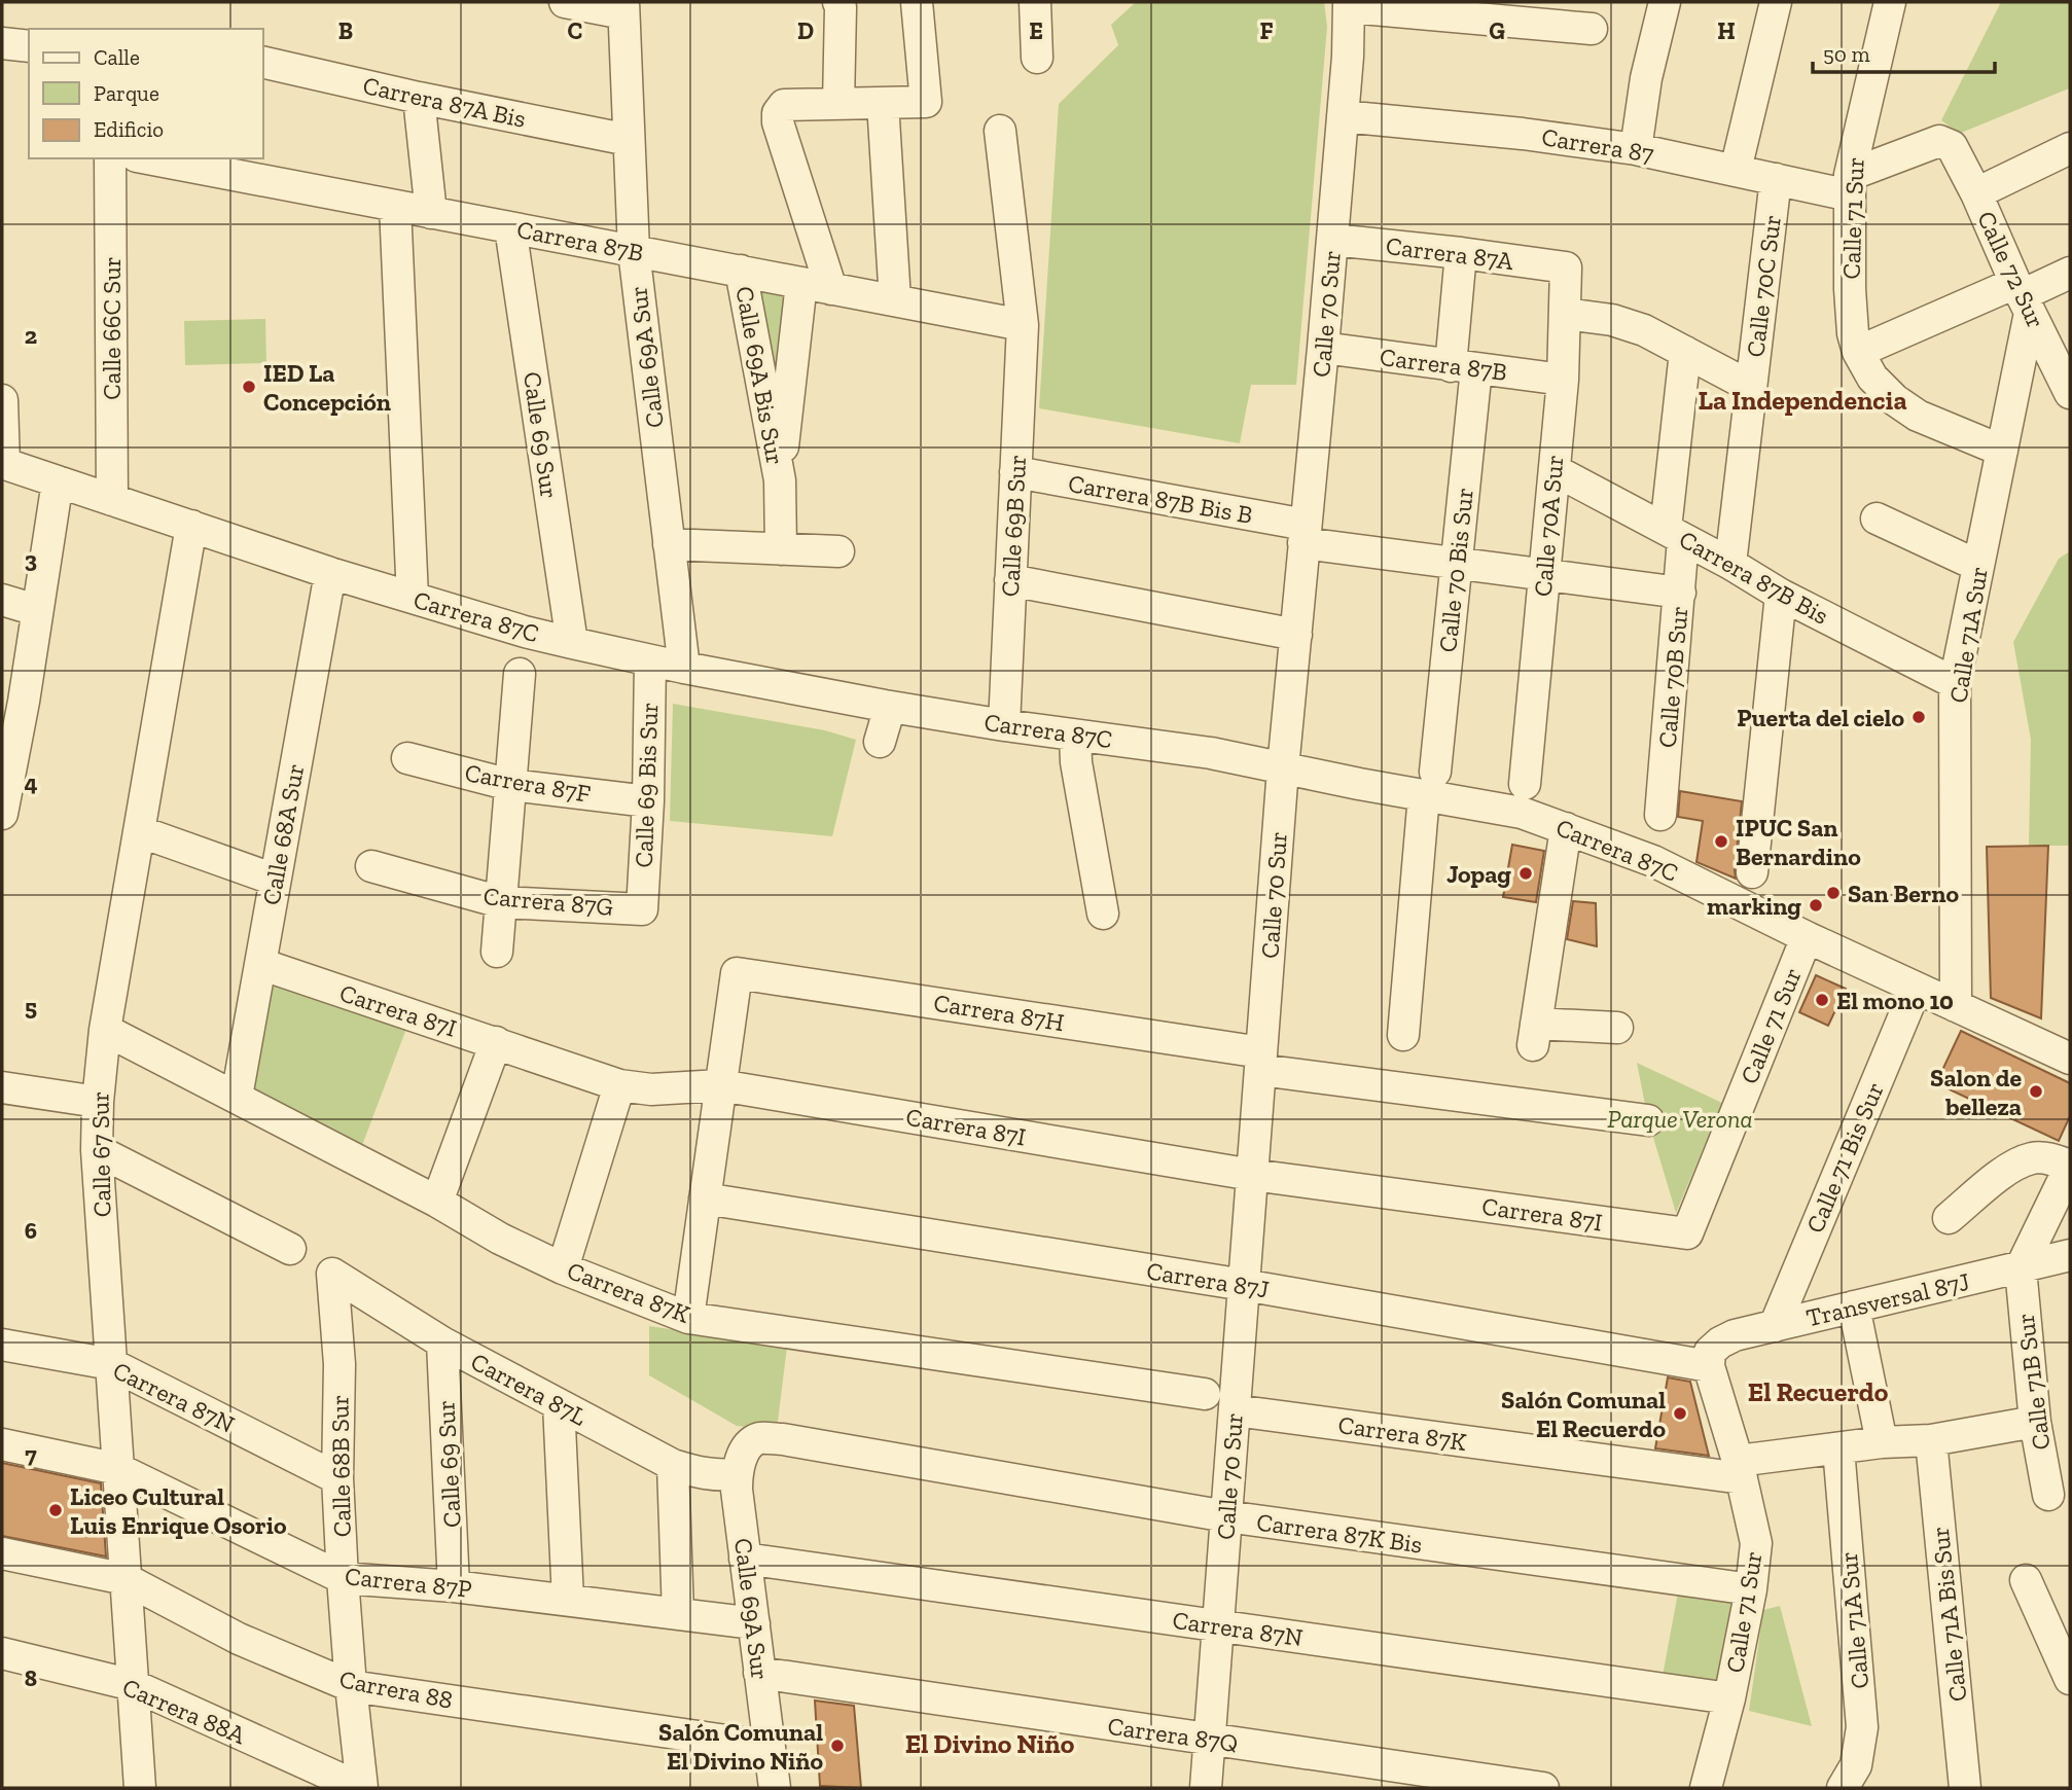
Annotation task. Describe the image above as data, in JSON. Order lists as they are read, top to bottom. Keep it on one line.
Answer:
{"streets":{"street":["Carrera 87A Bis","Carrera 87","Calle 71 Sur","Carrera 87B","Carrera 87A","Calle 72 Sur","Calle 70C Sur","Calle 70 Sur","Calle 66C Sur","Calle 69A Sur","Calle 69A Bis Sur","Calle 69 Sur","Carrera 87B Bis B","Calle 69B Sur","Calle 70A Sur","Calle 70 Bis Sur","Carrera 87B Bis","Carrera 87C","Calle 71A Sur","Calle 70B Sur","Carrera 87F","Calle 69 Bis Sur","Calle 68A Sur","Carrera 87G","Carrera 87I","Carrera 87H","Calle 67 Sur","Calle 71 Bis Sur","Carrera 87J","Carrera 87K","Transversal 87J","Calle 71B Sur","Carrera 87L","Carrera 87N","Calle 68B Sur","Carrera 87K Bis","Carrera 87P","Calle 71A Bis Sur","Carrera 88","Carrera 88A","Carrera 87Q"]},"crossings":[["Carrera 87A Bis","Calle 69A Sur"],["Carrera 87","Calle 71 Sur"],["Carrera 87","Calle 72 Sur"],["Carrera 87","Calle 70C Sur"],["Carrera 87","Calle 70 Sur"],["Calle 71 Sur","Calle 72 Sur"],["Calle 71 Sur","Carrera 87C"],["Calle 71 Sur","Calle 71A Sur"],["Calle 71 Sur","Carrera 87I"],["Calle 71 Sur","Carrera 87J"],["Calle 71 Sur","Carrera 87K"],["Calle 71 Sur","Transversal 87J"],["Calle 71 Sur","Carrera 87N"],["Calle 71 Sur","Carrera 87K Bis"],["Carrera 87B","Calle 70 Sur"],["Carrera 87B","Calle 69A Sur"],["Carrera 87B","Calle 69A Bis Sur"],["Carrera 87B","Calle 69 Sur"],["Carrera 87B","Calle 69B Sur"],["Carrera 87B","Calle 70A Sur"],["Carrera 87B","Calle 70 Bis Sur"],["Carrera 87A","Calle 70 Sur"],["Carrera 87A","Calle 70A Sur"],["Carrera 87A","Calle 70 Bis Sur"],["Calle 72 Sur","Calle 71A Sur"],["Calle 70C Sur","Carrera 87B Bis"],["Calle 70 Sur","Carrera 87B Bis B"],["Calle 70 Sur","Carrera 87C"],["Calle 70 Sur","Carrera 87I"],["Calle 70 Sur","Carrera 87H"],["Calle 70 Sur","Carrera 87J"],["Calle 70 Sur","Carrera 87K"],["Calle 70 Sur","Carrera 87N"],["Calle 70 Sur","Carrera 87K Bis"],["Calle 70 Sur","Carrera 87Q"],["Calle 66C Sur","Carrera 87C"],["Calle 69A Sur","Carrera 87C"],["Calle 69A Sur","Carrera 87L"],["Calle 69A Sur","Carrera 87N"],["Calle 69A Sur","Carrera 87K Bis"],["Calle 69A Sur","Carrera 87P"],["Calle 69A Sur","Carrera 88"],["Calle 69A Sur","Carrera 87Q"],["Calle 69 Sur","Carrera 87C"],["Calle 69 Sur","Carrera 87L"],["Calle 69 Sur","Carrera 87P"],["Carrera 87B Bis B","Calle 69B Sur"],["Carrera 87B Bis B","Calle 70A Sur"],["Carrera 87B Bis B","Calle 70 Bis Sur"],["Carrera 87B Bis B","Calle 70B Sur"],["Calle 69B Sur","Carrera 87C"],["Calle 70A Sur","Carrera 87B Bis"],["Calle 70 Bis Sur","Carrera 87C"],["Carrera 87B Bis","Calle 71A Sur"],["Carrera 87B Bis","Calle 70B Sur"],["Carrera 87C","Calle 71A Sur"],["Carrera 87C","Calle 69 Bis Sur"],["Carrera 87C","Calle 68A Sur"],["Carrera 87C","Calle 67 Sur"],["Carrera 87C","Calle 71 Bis Sur"],["Calle 71A Sur","Carrera 87K"],["Carrera 87F","Calle 69 Bis Sur"],["Calle 69 Bis Sur","Carrera 87G"],["Calle 68A Sur","Carrera 87I"],["Calle 68A Sur","Carrera 87K"],["Carrera 87I","Carrera 87H"],["Calle 67 Sur","Carrera 87K"],["Calle 67 Sur","Carrera 87N"],["Calle 67 Sur","Carrera 87P"],["Calle 67 Sur","Carrera 88"],["Calle 67 Sur","Carrera 88A"],["Calle 71 Bis Sur","Transversal 87J"],["Carrera 87J","Transversal 87J"],["Carrera 87K","Calle 71B Sur"],["Carrera 87K","Calle 71A Bis Sur"],["Transversal 87J","Calle 71B Sur"],["Carrera 87L","Calle 68B Sur"],["Carrera 87L","Carrera 87K Bis"],["Carrera 87N","Calle 68B Sur"],["Calle 68B Sur","Carrera 87P"],["Calle 68B Sur","Carrera 88"],["Calle 68B Sur","Carrera 88A"]],"districts":["La Independencia","El Recuerdo","El Divino Niño"],"parks":["Parque Verona"],"places":["IED La Concepción","Puerta del cielo","IPUC San Bernardino","Jopag","San Berno","marking","El mono 10","Salon de belleza","Salón Comunal El Recuerdo","Liceo Cultural Luis Enrique Osorio","Salón Comunal El Divino Niño"],"legend":["Calle","Parque","Edificio"],"scale_bar":"50 m","grid":{"columns":["B","C","D","E","F","G","H"],"rows":["2","3","4","5","6","7","8"]}}
